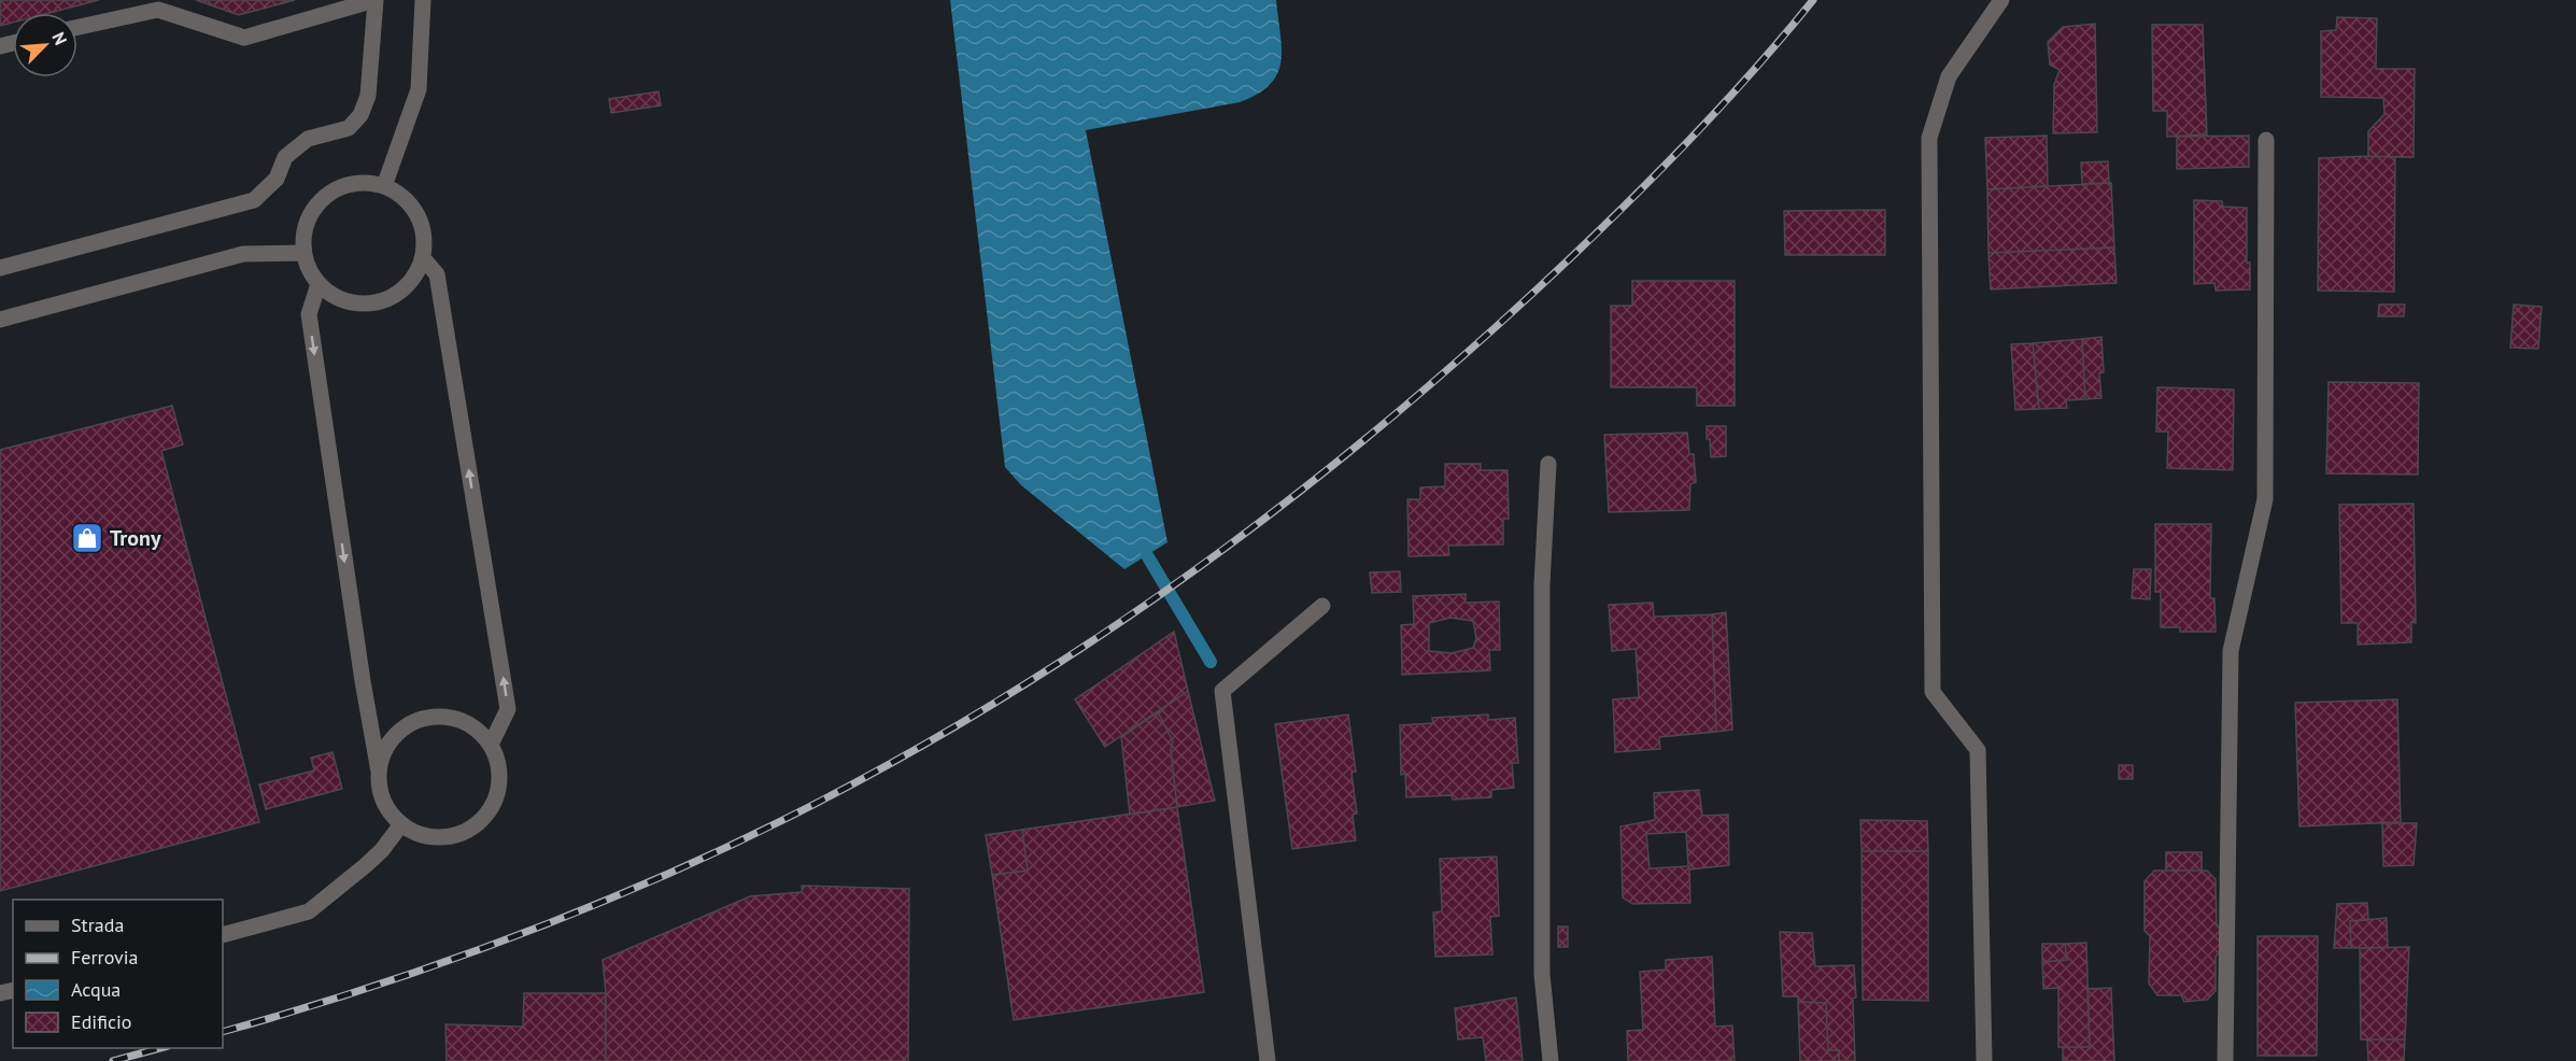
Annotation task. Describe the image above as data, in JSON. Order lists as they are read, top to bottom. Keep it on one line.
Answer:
{"places":{"shop":["Trony"]},"legend":["Strada","Ferrovia","Acqua","Edificio"],"north":"top right"}
